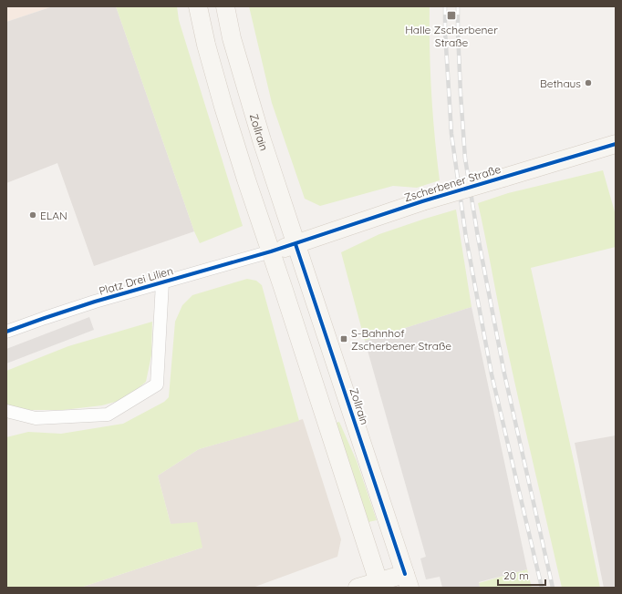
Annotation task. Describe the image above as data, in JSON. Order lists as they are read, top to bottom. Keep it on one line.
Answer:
{"streets":{"main road":["Zollrain","Zscherbener Straße"],"street":["Platz Drei Lilien"]},"crossings":[["Zollrain","Zscherbener Straße"],["Zscherbener Straße","Platz Drei Lilien"]],"places":{"transit":["Halle Zscherbener Straße","S-Bahnhof Zscherbener Straße"],"other":["Bethaus","ELAN"]},"scale_bar":"20 m"}
